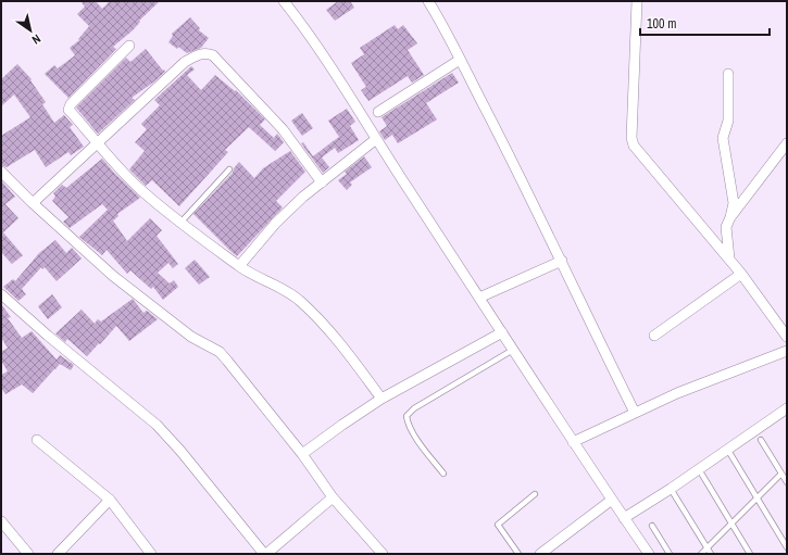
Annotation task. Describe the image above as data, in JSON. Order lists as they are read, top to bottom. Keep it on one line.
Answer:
{"scale_bar":"100 m","north":"bottom right"}
